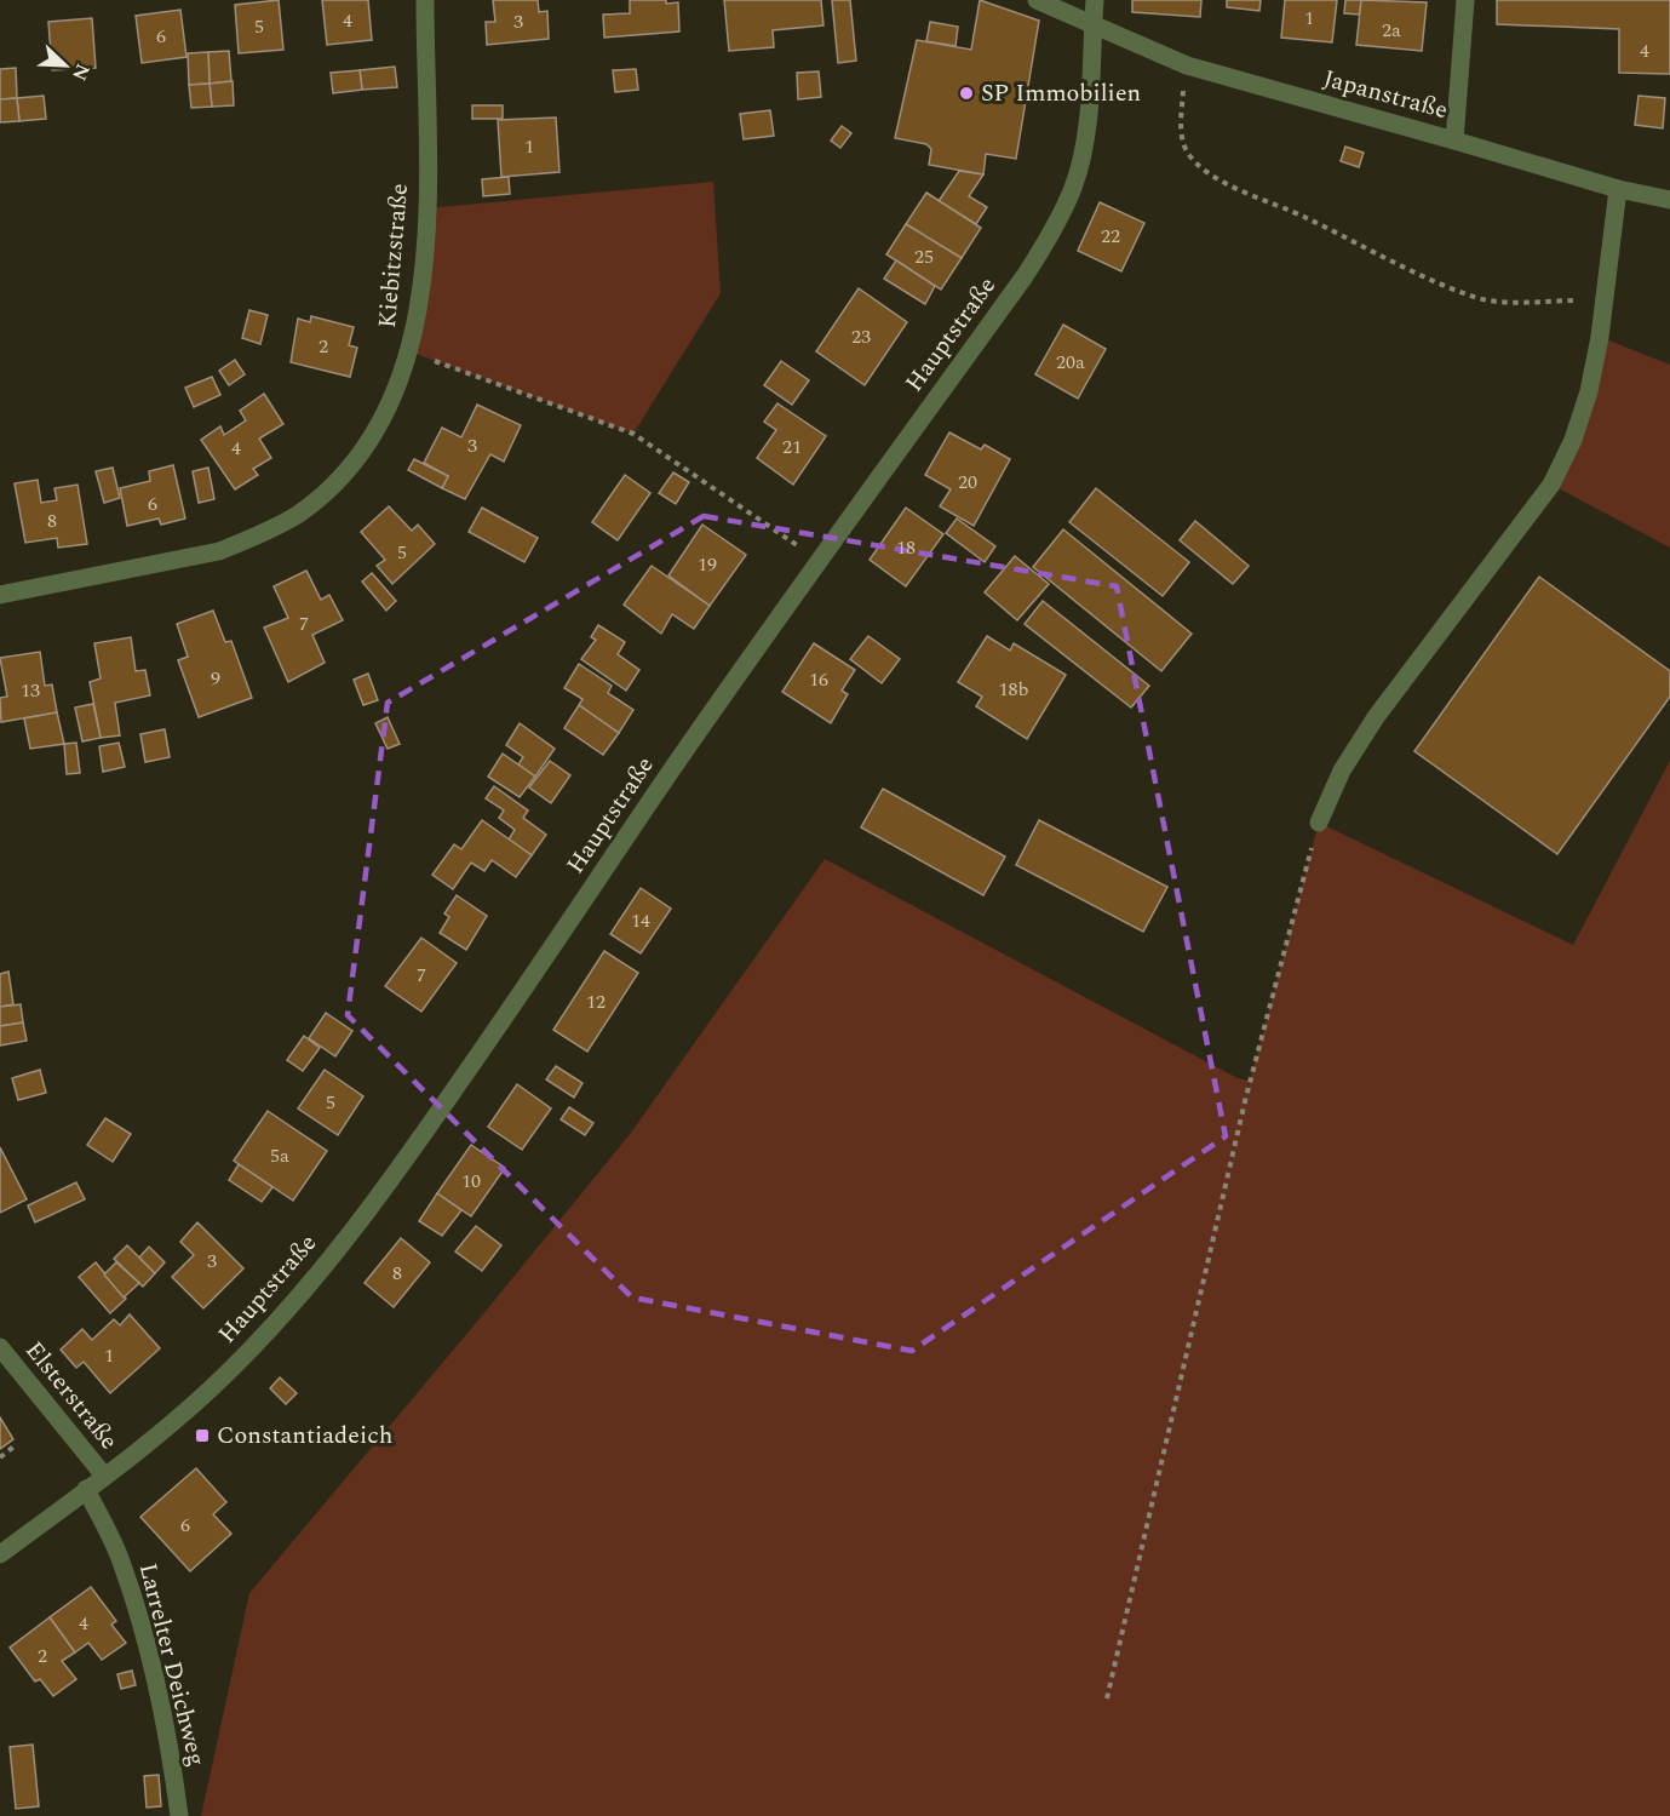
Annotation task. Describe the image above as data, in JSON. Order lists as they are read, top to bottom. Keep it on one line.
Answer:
{"streets":{"street":["Japanstraße","Kiebitzstraße","Hauptstraße","Elsterstraße","Larrelter Deichweg"]},"crossings":[["Japanstraße","Hauptstraße"],["Hauptstraße","Elsterstraße"],["Hauptstraße","Larrelter Deichweg"]],"places":{"other":["SP Immobilien"],"transit":["Constantiadeich"]},"house_numbers":["1","4","3","5","2a","6","4","1","22","25","23","2","20a","3","21","4","20","6","8","18","5","19","7","9","16","18b","13","14","7","12","5","5a","10","3","8","1","6","4","2"],"north":"bottom right"}
